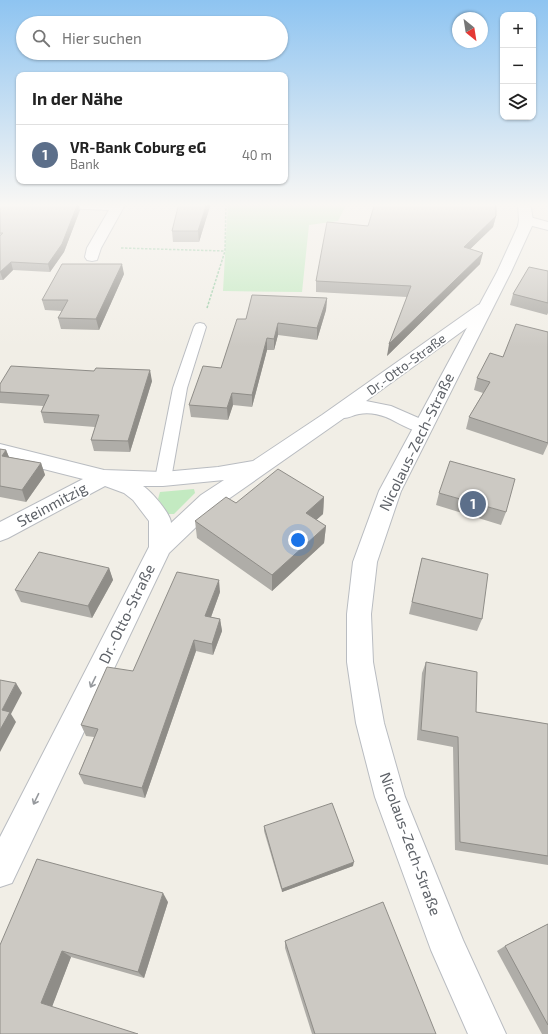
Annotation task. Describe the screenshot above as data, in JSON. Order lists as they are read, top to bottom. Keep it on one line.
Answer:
{"streets":{"street":["Dr.-Otto-Straße","Nicolaus-Zech-Straße","Steinmitzig"]},"crossings":[["Dr.-Otto-Straße","Nicolaus-Zech-Straße"]],"one_way":["Dr.-Otto-Straße"],"north":"bottom right","page":{"map_buttons":["+","−"],"search":"Hier suchen","heading":"In der Nähe","list":[{"mark":"1","name":"VR-Bank Coburg eG","note":"Bank","value":"40 m"}],"pins":"1"}}
